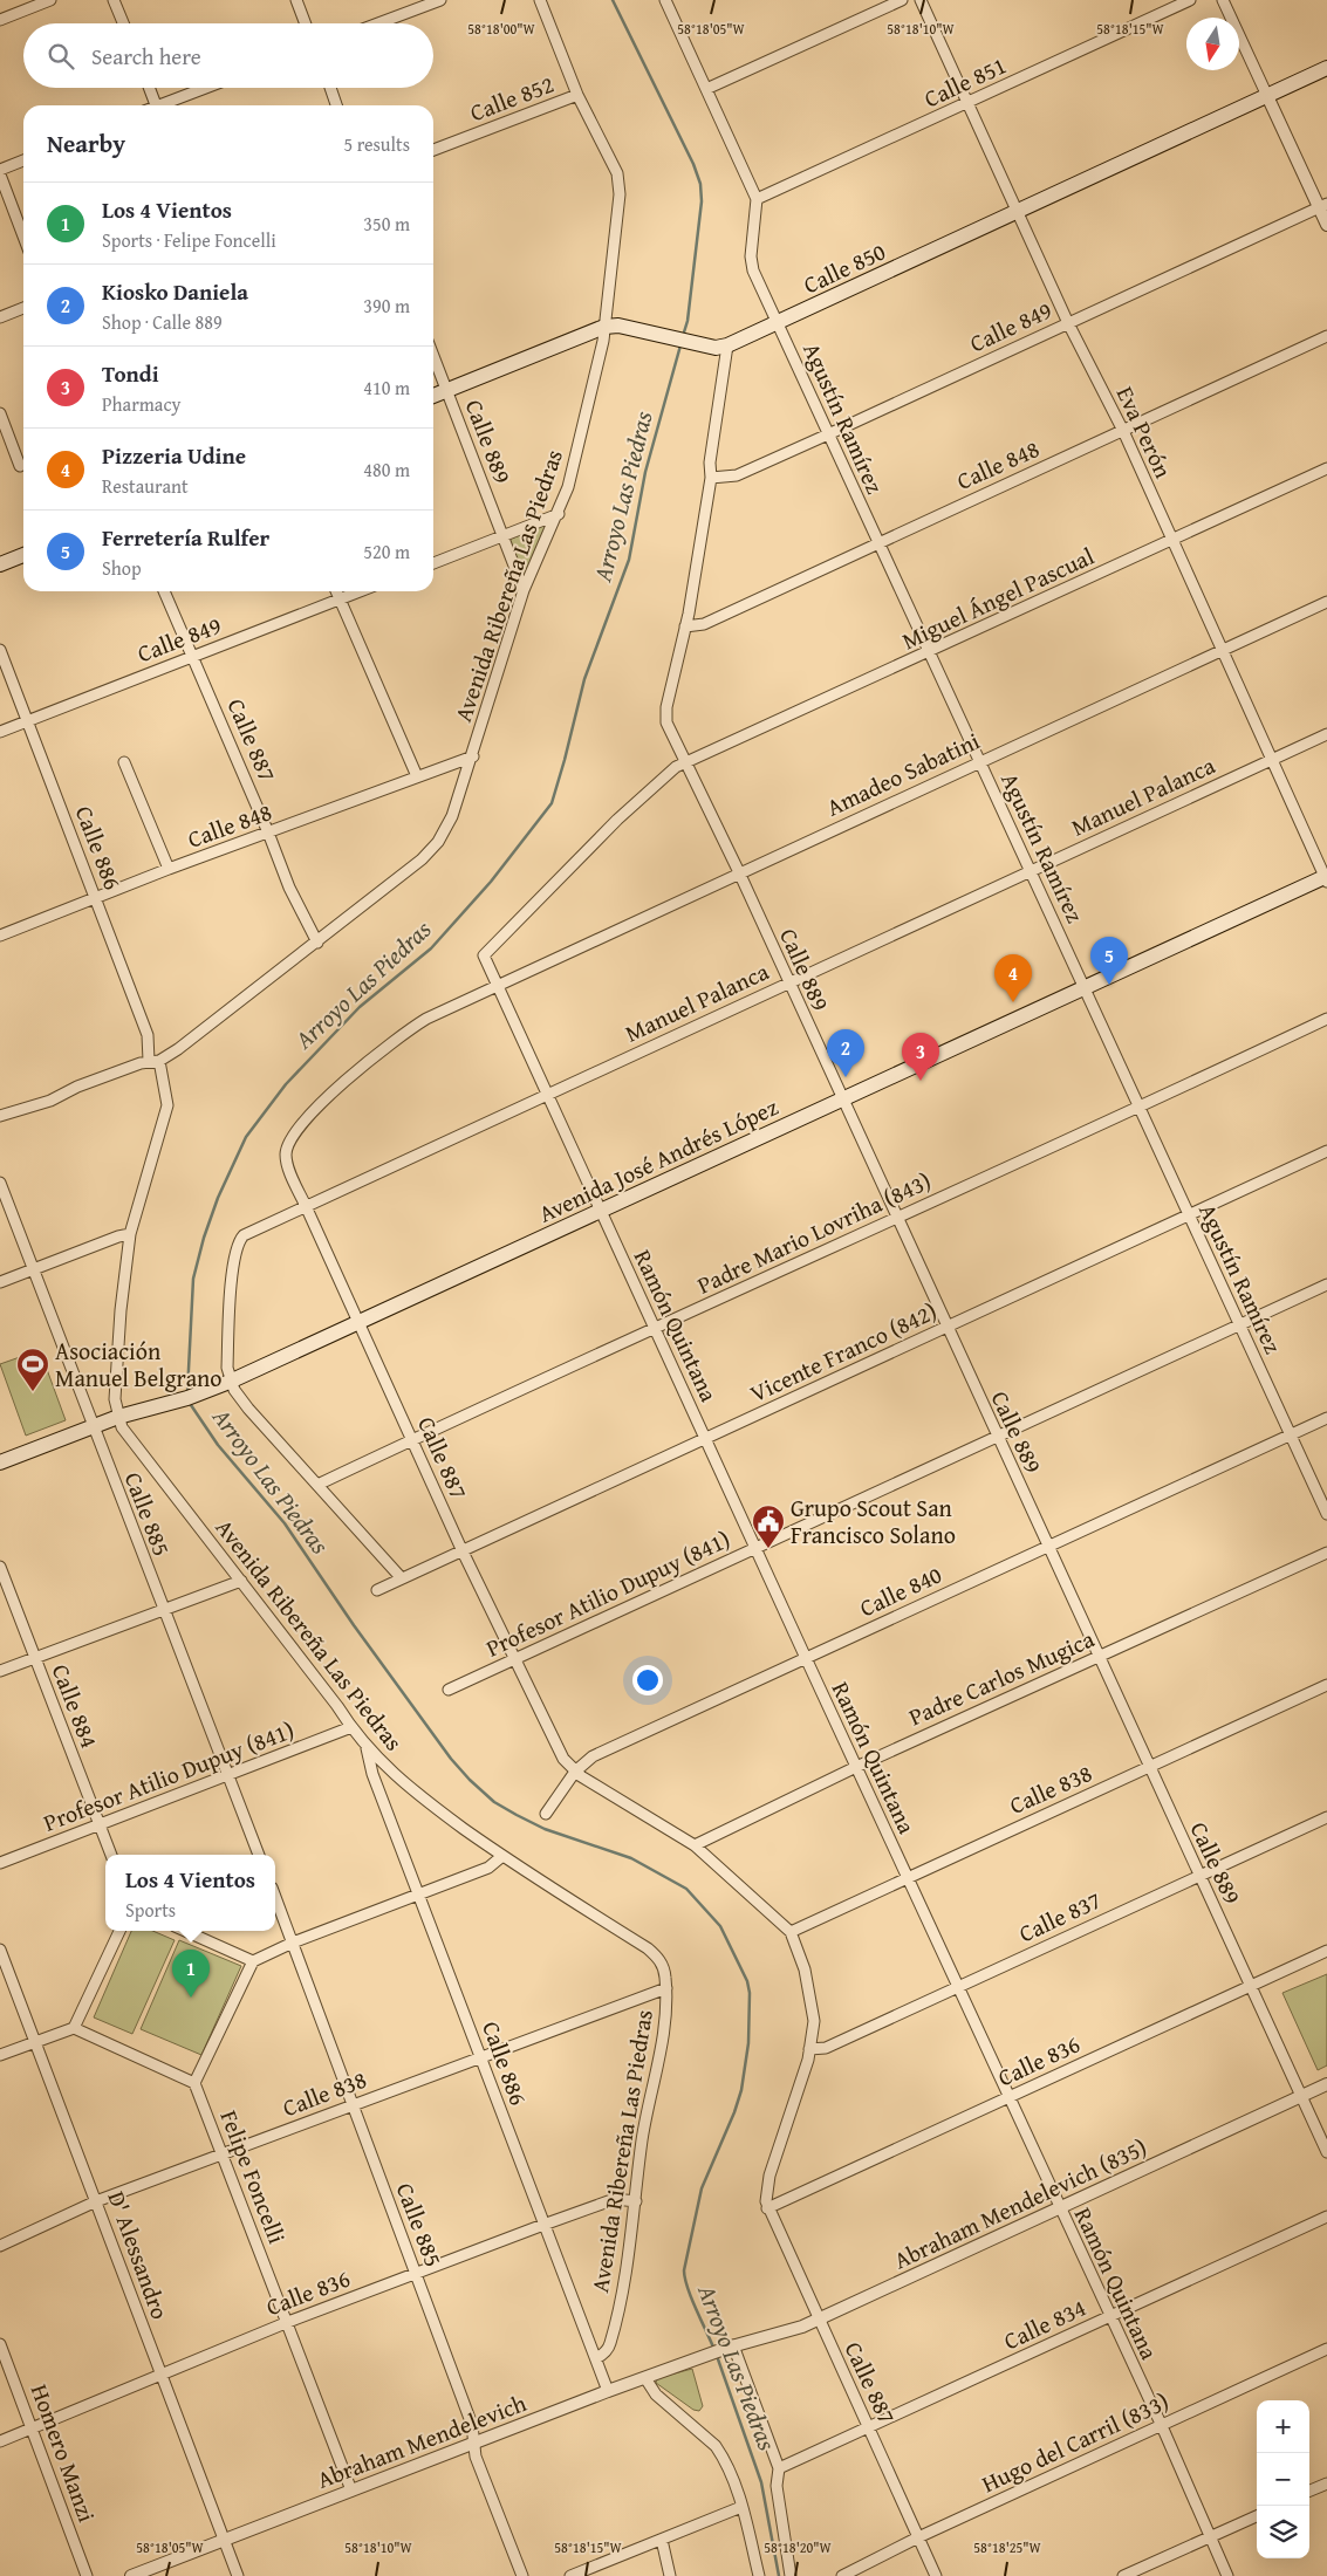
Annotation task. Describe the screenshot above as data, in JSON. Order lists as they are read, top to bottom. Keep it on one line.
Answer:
{"streets":{"main road":["Calle 850","Avenida José Andrés López"],"street":["Calle 851","Calle 852","Calle 849","Agustín Ramírez","Eva Perón","Calle 889","Calle 848","Avenida Ribereña Las Piedras","Miguel Ángel Pascual","Calle 887","Amadeo Sabatini","Manuel Palanca","Calle 886","Padre Mario Lovriha (843)","Ramón Quintana","Vicente Franco (842)","Calle 885","Calle 840","Profesor Atilio Dupuy (841)","Padre Carlos Mugica","Calle 884","Calle 838","Calle 837","Calle 836","Felipe Foncelli","Abraham Mendelevich (835)","D' Alessandro","Calle 834","Abraham Mendelevich","Hugo del Carril (833)","Homero Manzi"]},"crossings":[["Calle 851","Agustín Ramírez"],["Calle 851","Eva Perón"],["Calle 852","Avenida Ribereña Las Piedras"],["Calle 850","Agustín Ramírez"],["Calle 850","Eva Perón"],["Calle 850","Calle 889"],["Calle 850","Avenida Ribereña Las Piedras"],["Calle 849","Agustín Ramírez"],["Calle 849","Eva Perón"],["Calle 849","Calle 887"],["Calle 849","Calle 886"],["Agustín Ramírez","Calle 848"],["Agustín Ramírez","Miguel Ángel Pascual"],["Agustín Ramírez","Amadeo Sabatini"],["Agustín Ramírez","Manuel Palanca"],["Agustín Ramírez","Avenida José Andrés López"],["Agustín Ramírez","Padre Mario Lovriha (843)"],["Agustín Ramírez","Vicente Franco (842)"],["Agustín Ramírez","Calle 840"],["Agustín Ramírez","Profesor Atilio Dupuy (841)"],["Eva Perón","Calle 848"],["Eva Perón","Miguel Ángel Pascual"],["Eva Perón","Amadeo Sabatini"],["Eva Perón","Manuel Palanca"],["Eva Perón","Avenida José Andrés López"],["Calle 889","Calle 848"],["Calle 889","Avenida Ribereña Las Piedras"],["Calle 889","Miguel Ángel Pascual"],["Calle 889","Amadeo Sabatini"],["Calle 889","Manuel Palanca"],["Calle 889","Avenida José Andrés López"],["Calle 889","Padre Mario Lovriha (843)"],["Calle 889","Ramón Quintana"],["Calle 889","Vicente Franco (842)"],["Calle 889","Calle 840"],["Calle 889","Profesor Atilio Dupuy (841)"],["Calle 889","Padre Carlos Mugica"],["Calle 889","Calle 838"],["Calle 889","Calle 837"],["Calle 889","Calle 836"],["Calle 889","Abraham Mendelevich (835)"],["Calle 848","Avenida Ribereña Las Piedras"],["Calle 848","Calle 887"],["Calle 848","Calle 886"],["Avenida Ribereña Las Piedras","Calle 887"],["Avenida Ribereña Las Piedras","Calle 886"],["Avenida Ribereña Las Piedras","Avenida José Andrés López"],["Avenida Ribereña Las Piedras","Profesor Atilio Dupuy (841)"],["Avenida Ribereña Las Piedras","Calle 838"],["Avenida Ribereña Las Piedras","Calle 836"],["Miguel Ángel Pascual","Ramón Quintana"],["Calle 887","Amadeo Sabatini"],["Calle 887","Manuel Palanca"],["Calle 887","Avenida José Andrés López"],["Calle 887","Padre Mario Lovriha (843)"],["Calle 887","Ramón Quintana"],["Calle 887","Vicente Franco (842)"],["Calle 887","Calle 840"],["Calle 887","Profesor Atilio Dupuy (841)"],["Calle 887","Calle 836"],["Calle 887","Abraham Mendelevich (835)"],["Calle 887","Calle 834"],["Calle 887","Hugo del Carril (833)"],["Amadeo Sabatini","Ramón Quintana"],["Manuel Palanca","Avenida José Andrés López"],["Manuel Palanca","Ramón Quintana"],["Calle 886","Calle 838"],["Calle 886","Calle 836"],["Calle 886","Abraham Mendelevich"],["Avenida José Andrés López","Ramón Quintana"],["Avenida José Andrés López","Calle 885"],["Padre Mario Lovriha (843)","Ramón Quintana"],["Ramón Quintana","Vicente Franco (842)"],["Ramón Quintana","Calle 840"],["Ramón Quintana","Profesor Atilio Dupuy (841)"],["Ramón Quintana","Padre Carlos Mugica"],["Ramón Quintana","Calle 838"],["Ramón Quintana","Calle 837"],["Ramón Quintana","Calle 836"],["Ramón Quintana","Abraham Mendelevich (835)"],["Ramón Quintana","Calle 834"],["Ramón Quintana","Hugo del Carril (833)"],["Calle 885","Profesor Atilio Dupuy (841)"],["Calle 885","Calle 838"],["Calle 885","Calle 836"],["Calle 885","Abraham Mendelevich"],["Profesor Atilio Dupuy (841)","Calle 884"],["Calle 838","Felipe Foncelli"],["Calle 838","D' Alessandro"],["Calle 836","Felipe Foncelli"],["Calle 836","D' Alessandro"],["Calle 836","Homero Manzi"],["Felipe Foncelli","Abraham Mendelevich"],["Abraham Mendelevich (835)","Abraham Mendelevich"],["D' Alessandro","Abraham Mendelevich"]],"water":["Arroyo Las Piedras"],"places":{"sports":["Asociación Manuel Belgrano"],"public building":["Grupo Scout San Francisco Solano"]},"north":"bottom","page":{"search":"Search here","heading":["Nearby","5 results"],"list":[{"mark":"1","name":"Los 4 Vientos","note":"Sports · Felipe Foncelli","value":"350 m"},{"mark":"2","name":"Kiosko Daniela","note":"Shop · Calle 889","value":"390 m"},{"mark":"3","name":"Tondi","note":"Pharmacy","value":"410 m"},{"mark":"4","name":"Pizzeria Udine","note":"Restaurant","value":"480 m"},{"mark":"5","name":"Ferretería Rulfer","note":"Shop","value":"520 m"}],"pins":["5","4","2","3","1"],"popup":["Los 4 Vientos","Sports"],"map_buttons":["+","−"]},"coordinates":["58°18'00\"W","58°18'05\"W","58°18'10\"W","58°18'15\"W","58°18'20\"W","58°18'25\"W"]}
